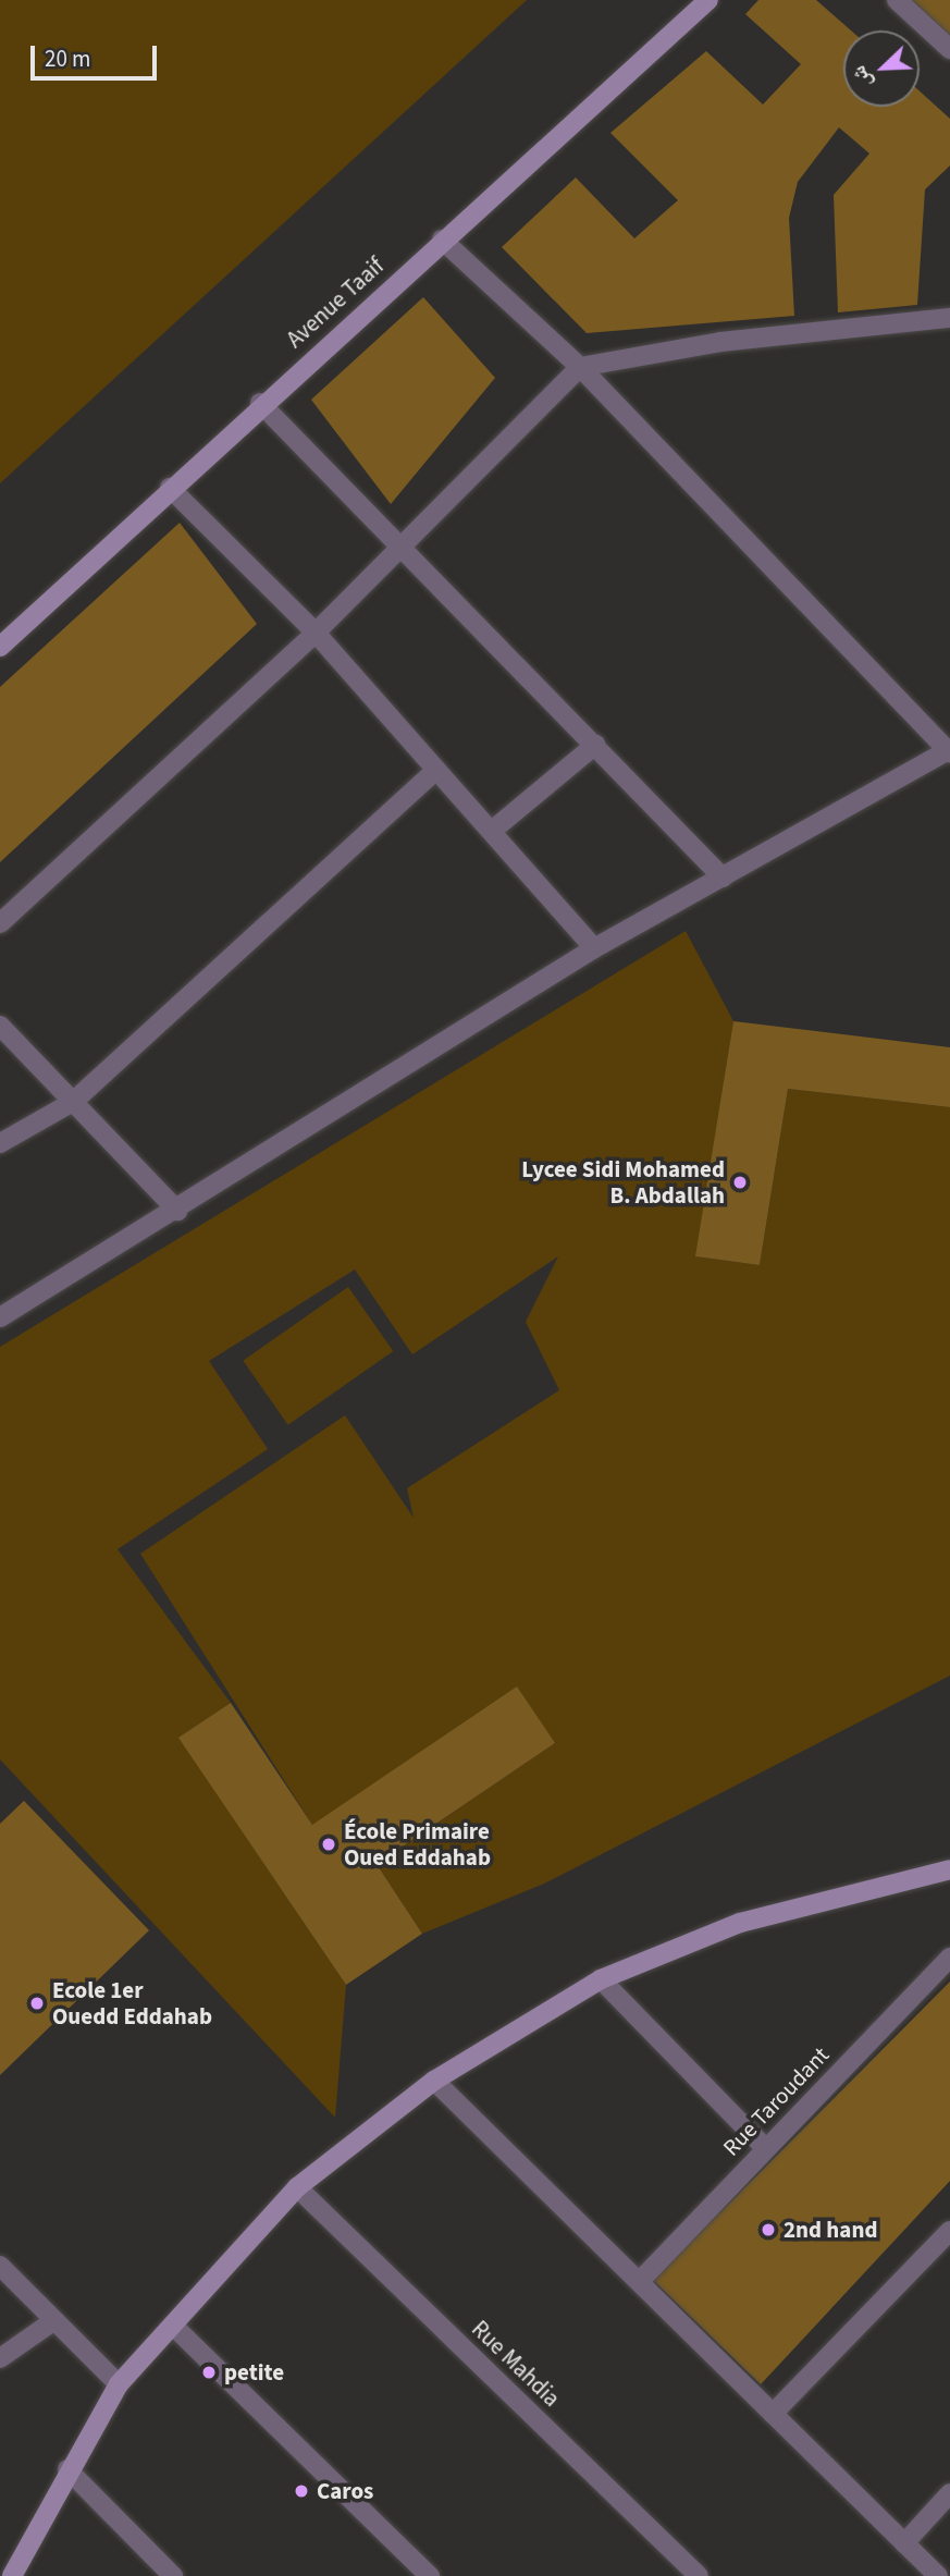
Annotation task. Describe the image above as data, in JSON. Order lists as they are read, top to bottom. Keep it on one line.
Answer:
{"streets":{"street":["Avenue Taaif","Rue Taroudant","Rue Mahdia"]},"places":["Lycee Sidi Mohamed B. Abdallah","École Primaire Oued Eddahab","Ecole 1er Ouedd Eddahab","2nd hand","petite","Caros"],"scale_bar":"20 m","north":"bottom left"}
